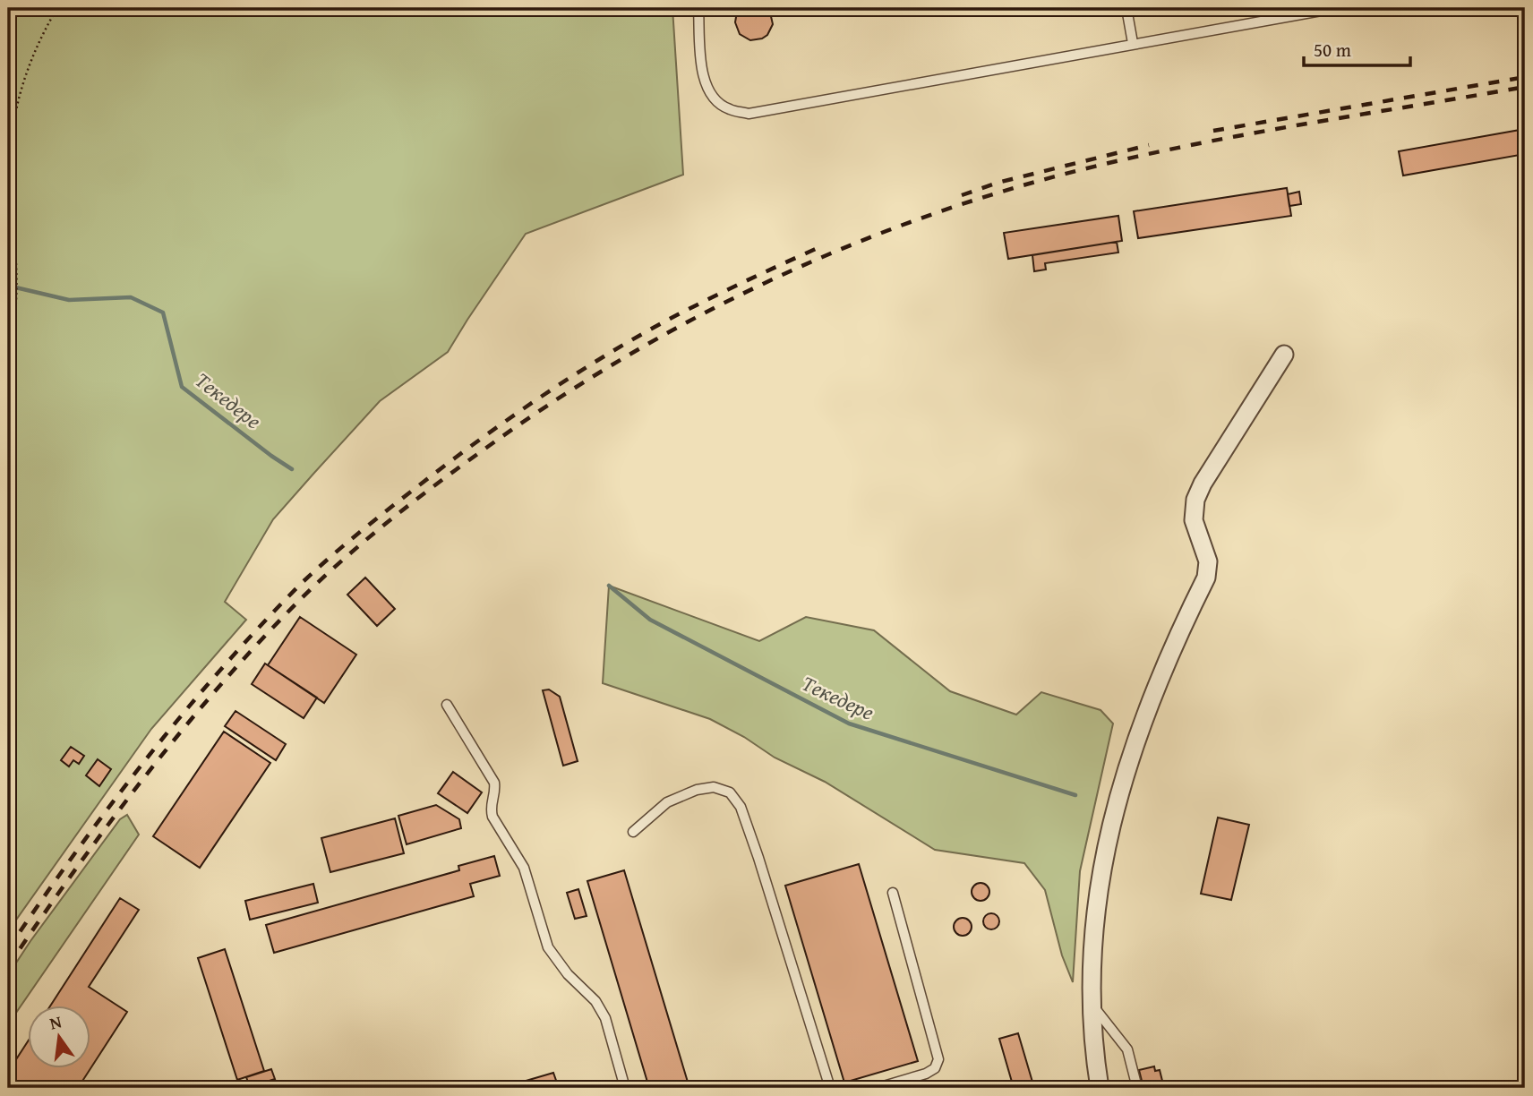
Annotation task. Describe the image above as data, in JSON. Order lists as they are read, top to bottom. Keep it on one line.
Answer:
{"water":["Текедере"],"scale_bar":"50 m","north":"top"}
